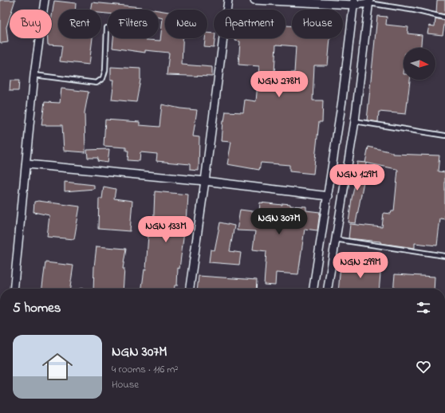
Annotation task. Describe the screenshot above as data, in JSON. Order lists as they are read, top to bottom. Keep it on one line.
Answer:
{"north":"right","page":{"chip":["Buy","Rent","Filters","New","Apartment","House"],"price":["NGN 278M","NGN 129M","NGN 307M","NGN 133M","NGN 299M"],"heading":"5 homes","list":[{"name":"NGN 307M","note":"4 rooms · 116 m² · House"}]}}
